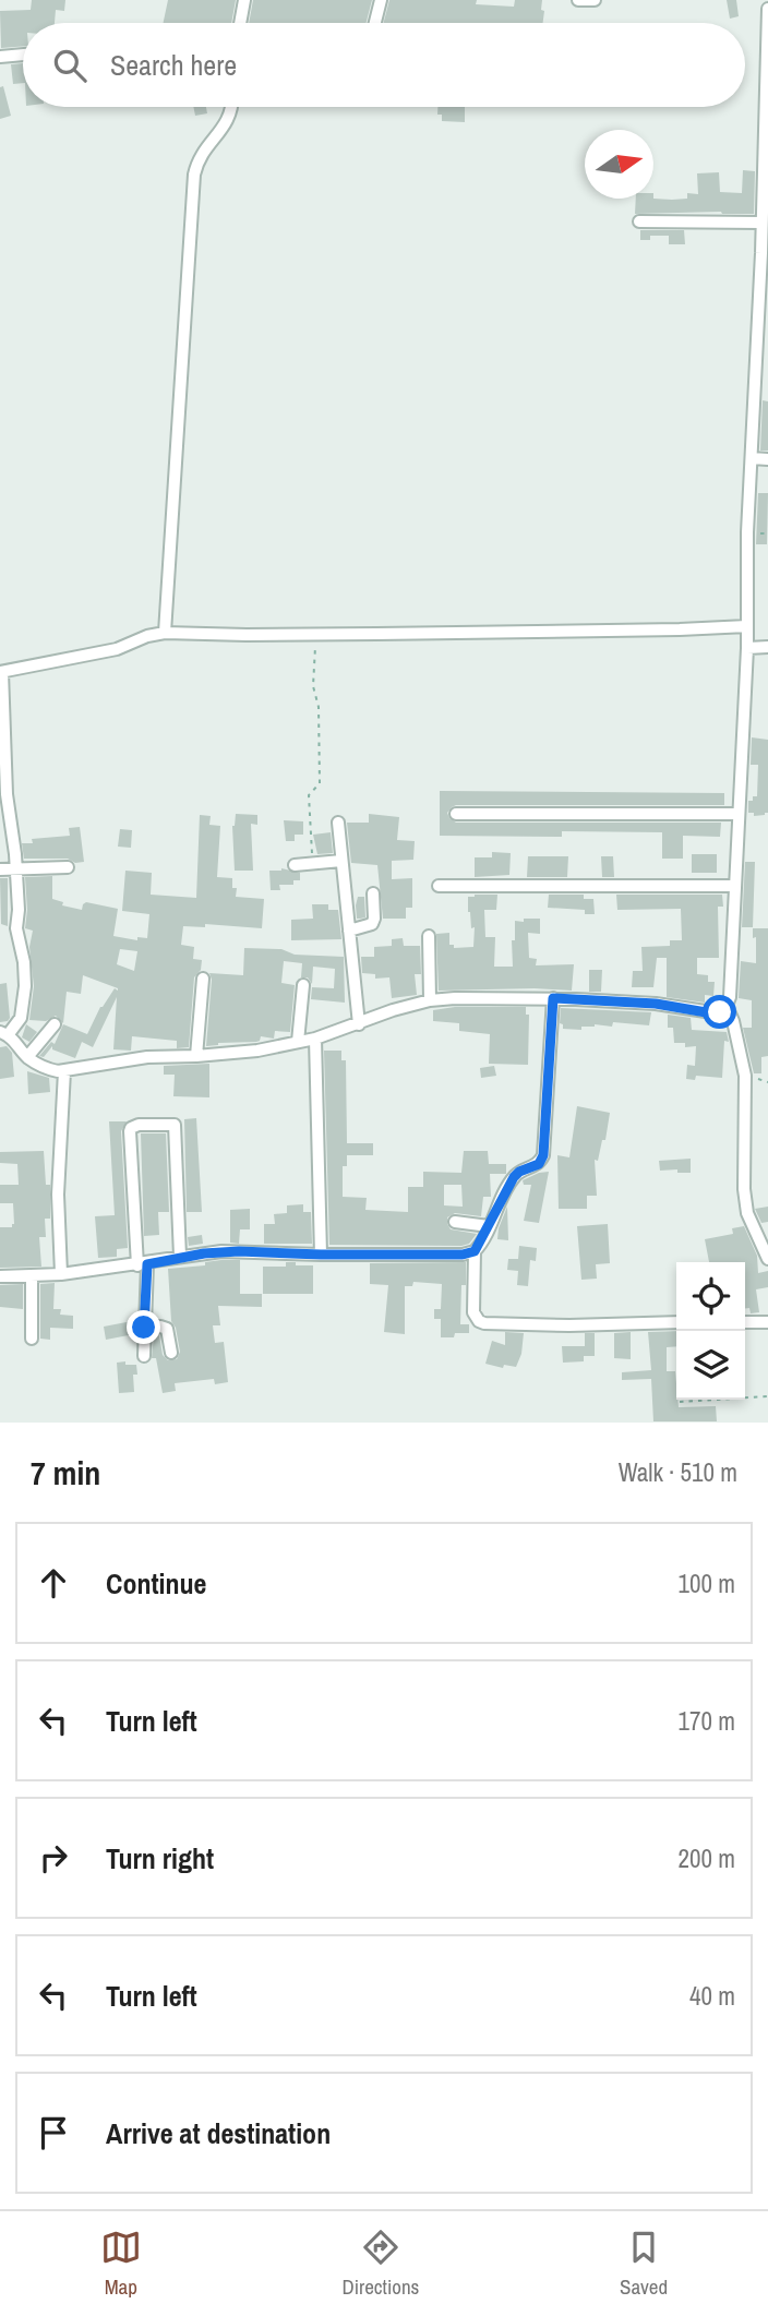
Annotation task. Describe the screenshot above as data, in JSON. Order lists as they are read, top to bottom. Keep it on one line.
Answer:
{"north":"right","page":{"search":"Search here","heading":["7 min","Walk · 510 m"],"list":[["Continue","100 m"],["Turn left","170 m"],["Turn right","200 m"],["Turn left","40 m"],"Arrive at destination"],"nav":["Map","Directions","Saved"]}}
